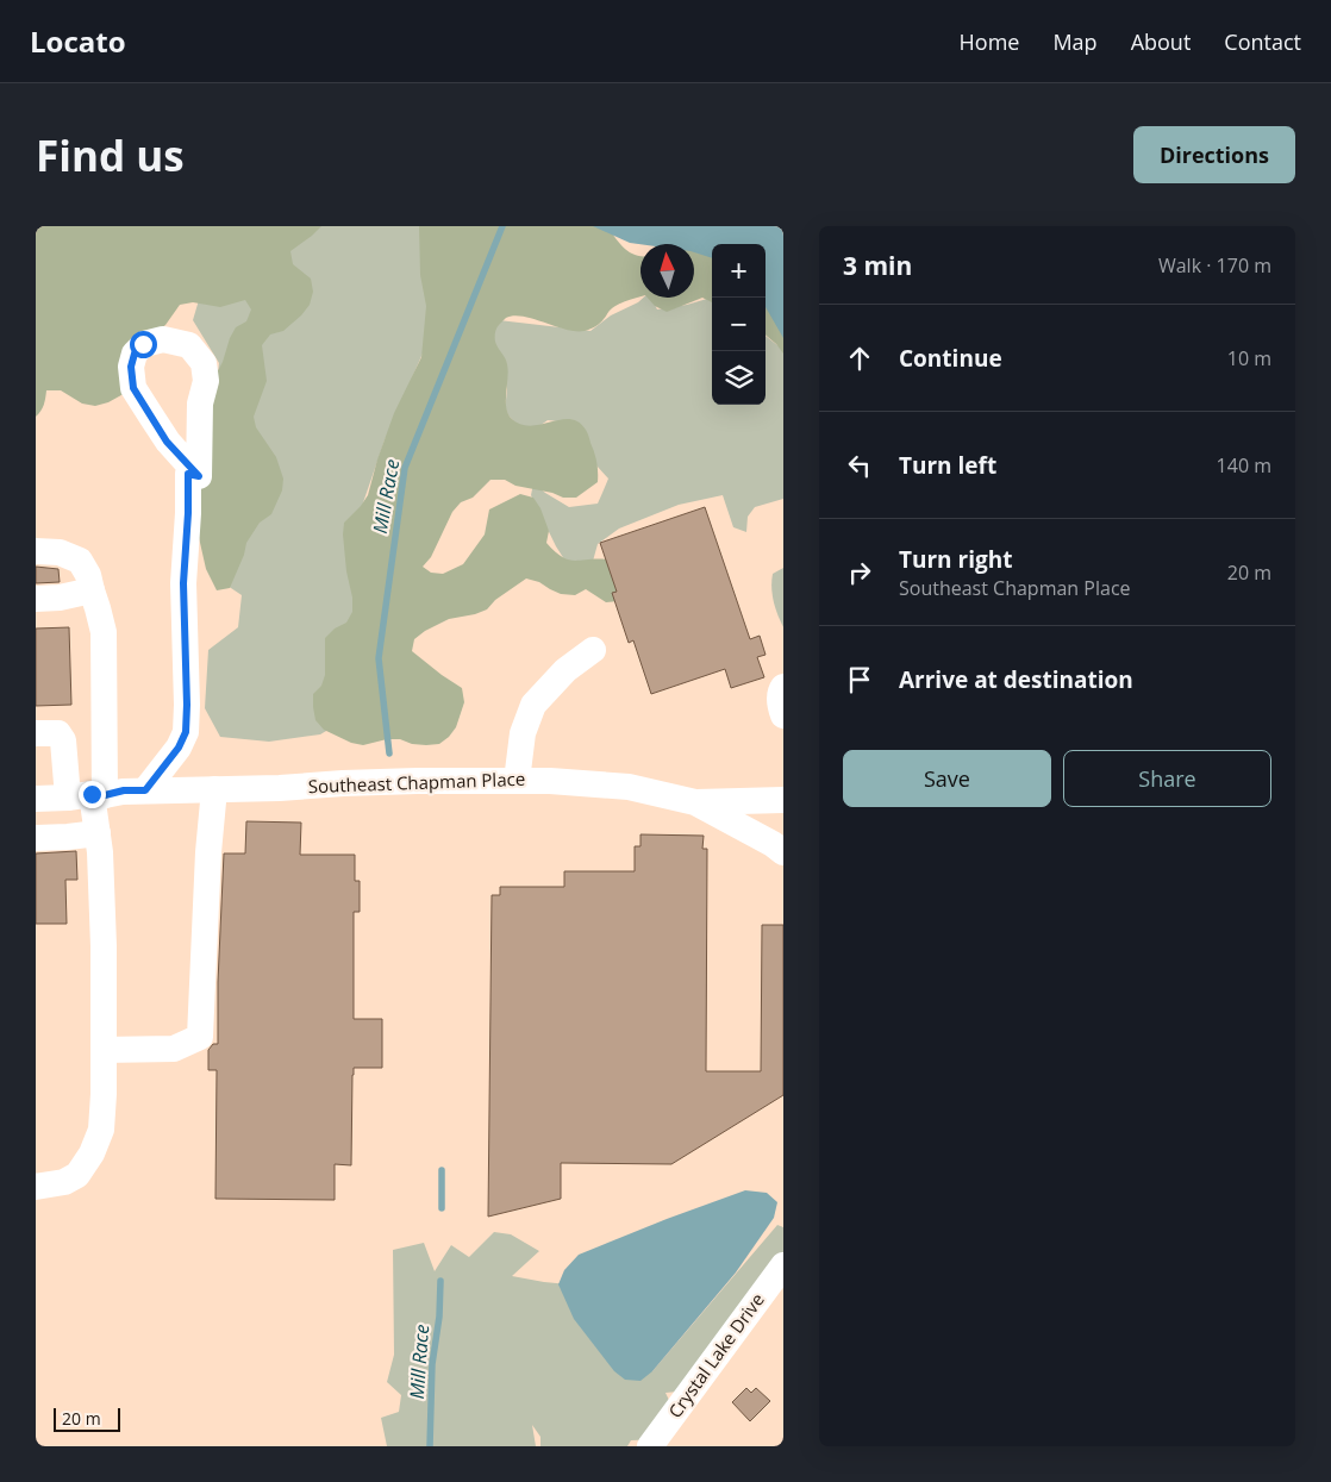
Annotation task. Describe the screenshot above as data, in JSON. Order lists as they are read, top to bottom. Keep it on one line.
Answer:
{"streets":{"street":["Southeast Chapman Place","Crystal Lake Drive"]},"water":["Mill Race"],"scale_bar":"20 m","north":"top","page":{"header":"Locato","nav":["Home","Map","About","Contact"],"buttons":["Directions",["Save","Share"]],"title":"Find us","heading":["3 min","Walk · 170 m"],"map_buttons":["+","−"],"list":[["Continue","10 m"],["Turn left","140 m"],["Turn right","Southeast Chapman Place","20 m"],"Arrive at destination"],"scale":"20 m"}}
